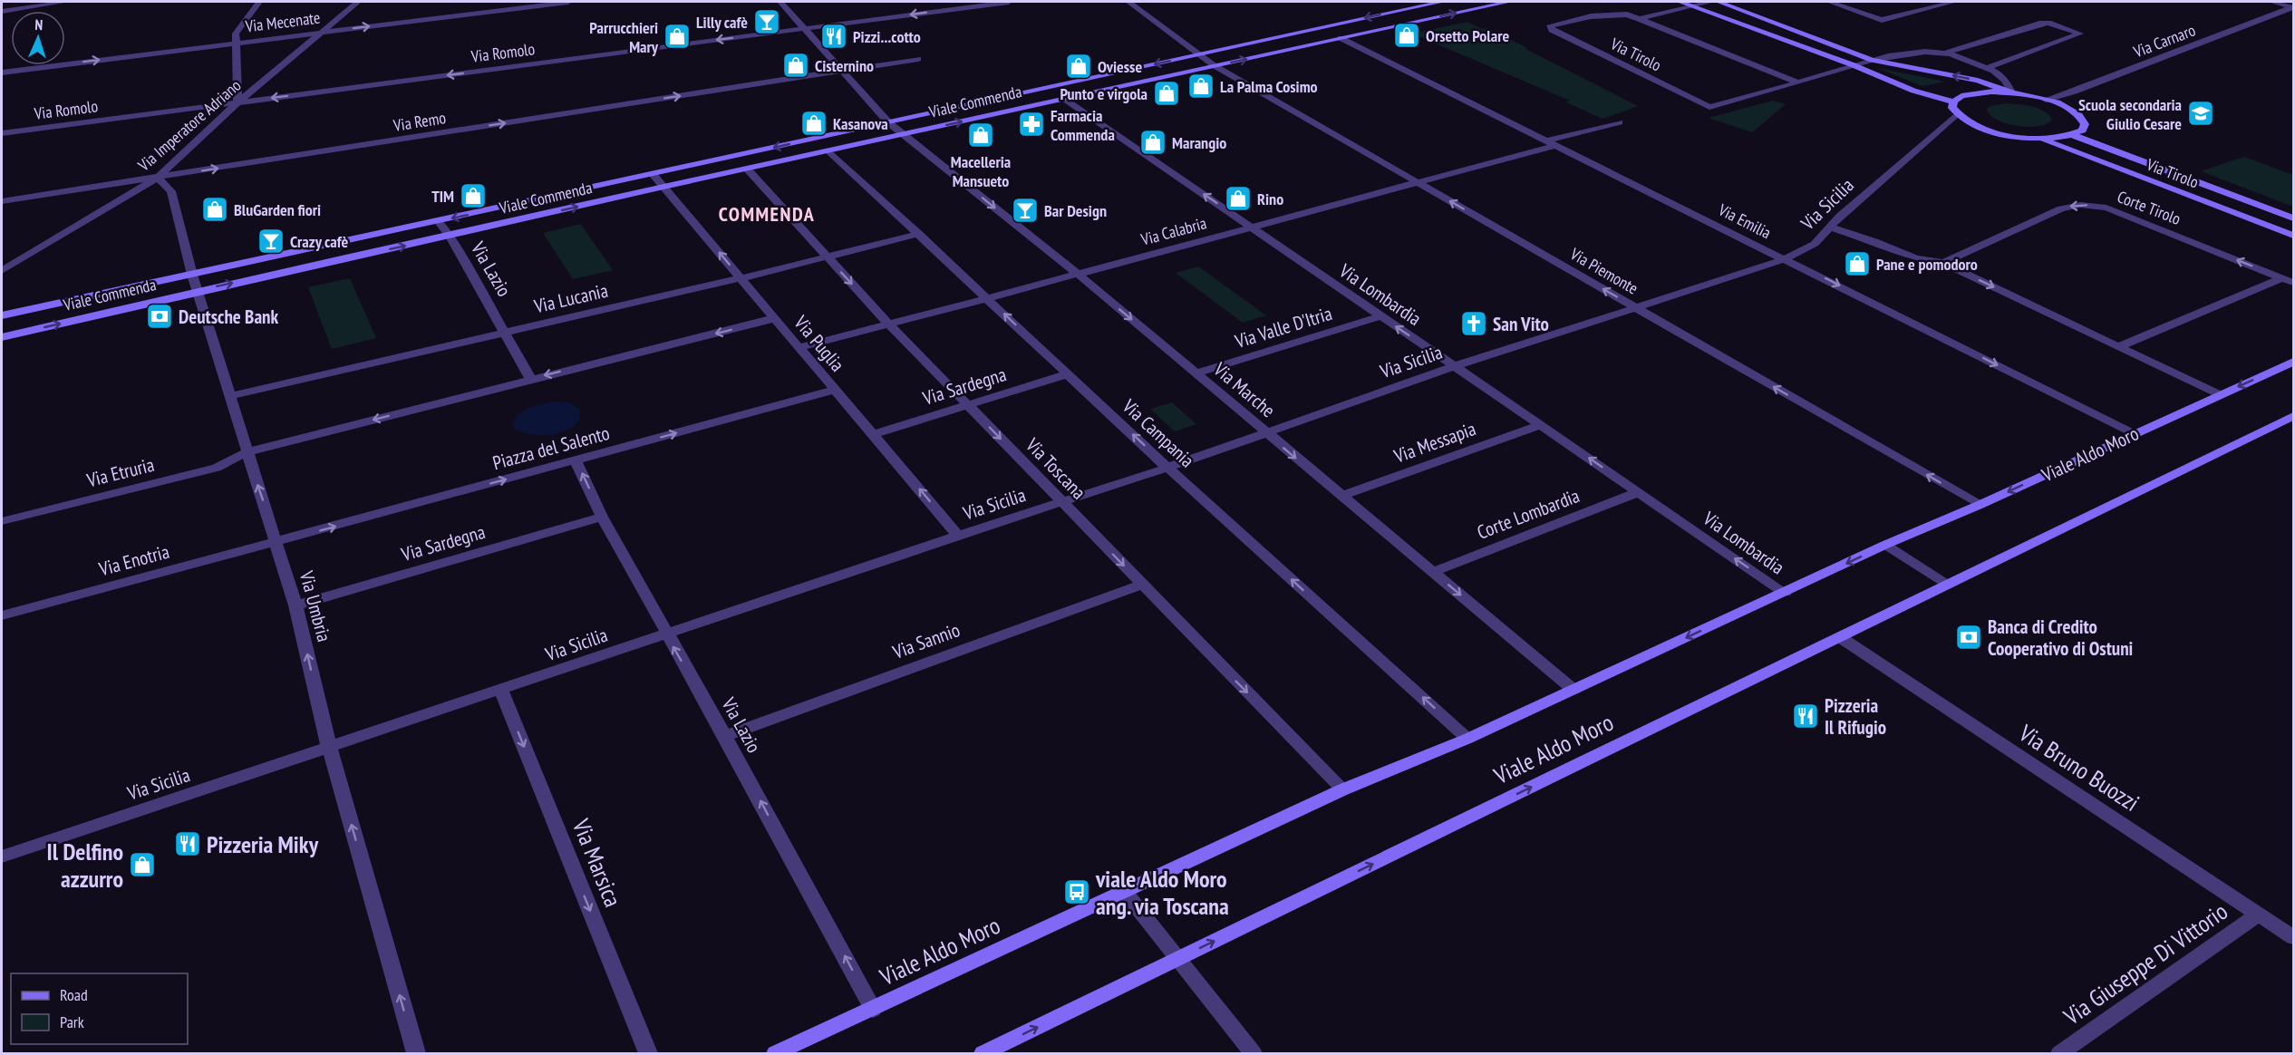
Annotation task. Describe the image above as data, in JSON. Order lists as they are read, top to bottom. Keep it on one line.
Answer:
{"streets":{"street":["Via Mecenate","Via Carnaro","Via Romolo","Via Tirolo","Viale Commenda","Via Remo","Via Imperatore Adriano","Via Sicilia","Corte Tirolo","Via Emilia","Via Calabria","Via Lazio","Via Piemonte","Via Lombardia","Via Lucania","Via Valle D'Itria","Via Puglia","Via Sardegna","Via Marche","Via Campania","Via Messapia","Piazza del Salento","Viale Aldo Moro","Via Toscana","Via Etruria","Corte Lombardia","Via Enotria","Via Umbria","Via Sannio","Via Bruno Buozzi","Via Marsica","Via Giuseppe Di Vittorio"]},"crossings":[["Via Mecenate","Via Imperatore Adriano"],["Via Romolo","Via Imperatore Adriano"],["Via Romolo","Via Marche"],["Via Tirolo","Via Sicilia"],["Viale Commenda","Via Emilia"],["Viale Commenda","Via Lazio"],["Viale Commenda","Via Piemonte"],["Viale Commenda","Via Lombardia"],["Viale Commenda","Via Puglia"],["Viale Commenda","Via Marche"],["Viale Commenda","Via Campania"],["Viale Commenda","Via Toscana"],["Viale Commenda","Via Umbria"],["Via Remo","Via Imperatore Adriano"],["Via Remo","Via Marche"],["Via Remo","Via Umbria"],["Via Imperatore Adriano","Via Umbria"],["Via Sicilia","Via Emilia"],["Via Sicilia","Via Lazio"],["Via Sicilia","Via Piemonte"],["Via Sicilia","Via Lombardia"],["Via Sicilia","Via Puglia"],["Via Sicilia","Via Marche"],["Via Sicilia","Via Campania"],["Via Sicilia","Via Toscana"],["Via Sicilia","Via Umbria"],["Via Sicilia","Via Marsica"],["Via Emilia","Via Calabria"],["Via Emilia","Viale Aldo Moro"],["Via Calabria","Via Piemonte"],["Via Calabria","Via Lombardia"],["Via Calabria","Via Puglia"],["Via Calabria","Via Marche"],["Via Calabria","Via Campania"],["Via Calabria","Via Toscana"],["Via Lazio","Via Lucania"],["Via Lazio","Via Sardegna"],["Via Lazio","Piazza del Salento"],["Via Lazio","Viale Aldo Moro"],["Via Lazio","Via Sannio"],["Via Piemonte","Viale Aldo Moro"],["Via Lombardia","Via Valle D'Itria"],["Via Lombardia","Via Messapia"],["Via Lombardia","Viale Aldo Moro"],["Via Lombardia","Corte Lombardia"],["Via Lucania","Via Puglia"],["Via Lucania","Via Campania"],["Via Lucania","Via Toscana"],["Via Lucania","Via Umbria"],["Via Valle D'Itria","Via Marche"],["Via Puglia","Via Sardegna"],["Via Puglia","Piazza del Salento"],["Via Sardegna","Via Campania"],["Via Sardegna","Via Toscana"],["Via Sardegna","Via Umbria"],["Via Marche","Via Messapia"],["Via Marche","Viale Aldo Moro"],["Via Marche","Corte Lombardia"],["Via Campania","Viale Aldo Moro"],["Piazza del Salento","Via Enotria"],["Piazza del Salento","Via Umbria"],["Viale Aldo Moro","Via Toscana"],["Viale Aldo Moro","Via Bruno Buozzi"],["Via Toscana","Via Sannio"],["Via Etruria","Via Umbria"],["Via Enotria","Via Umbria"],["Via Bruno Buozzi","Via Giuseppe Di Vittorio"]],"one_way":["Via Mecenate","Via Romolo","Via Remo","Via Lazio","Via Piemonte","Via Lombardia","Via Puglia","Via Marche","Via Campania","Via Toscana","Via Umbria","Via Marsica"],"districts":["COMMENDA"],"places":{"bar":["Lilly cafè","Bar Design","Crazy cafè"],"shop":["Orsetto Polare","Parrucchieri Mary","Cisternino","Oviesse","La Palma Cosimo","Punto e virgola","Kasanova","Macelleria Mansueto","Marangio","TIM","Rino","BluGarden fiori","Pane e pomodoro","Il Delfino azzurro"],"restaurant":["Pizzi...cotto","Pizzeria Il Rifugio","Pizzeria Miky"],"school or university":["Scuola secondaria Giulio Cesare"],"pharmacy":["Farmacia Commenda"],"bank":["Deutsche Bank","Banca di Credito Cooperativo di Ostuni"],"church":["San Vito"],"bus stop":["viale Aldo Moro ang. via Toscana"]},"legend":["Road","Park"],"north":"top"}
